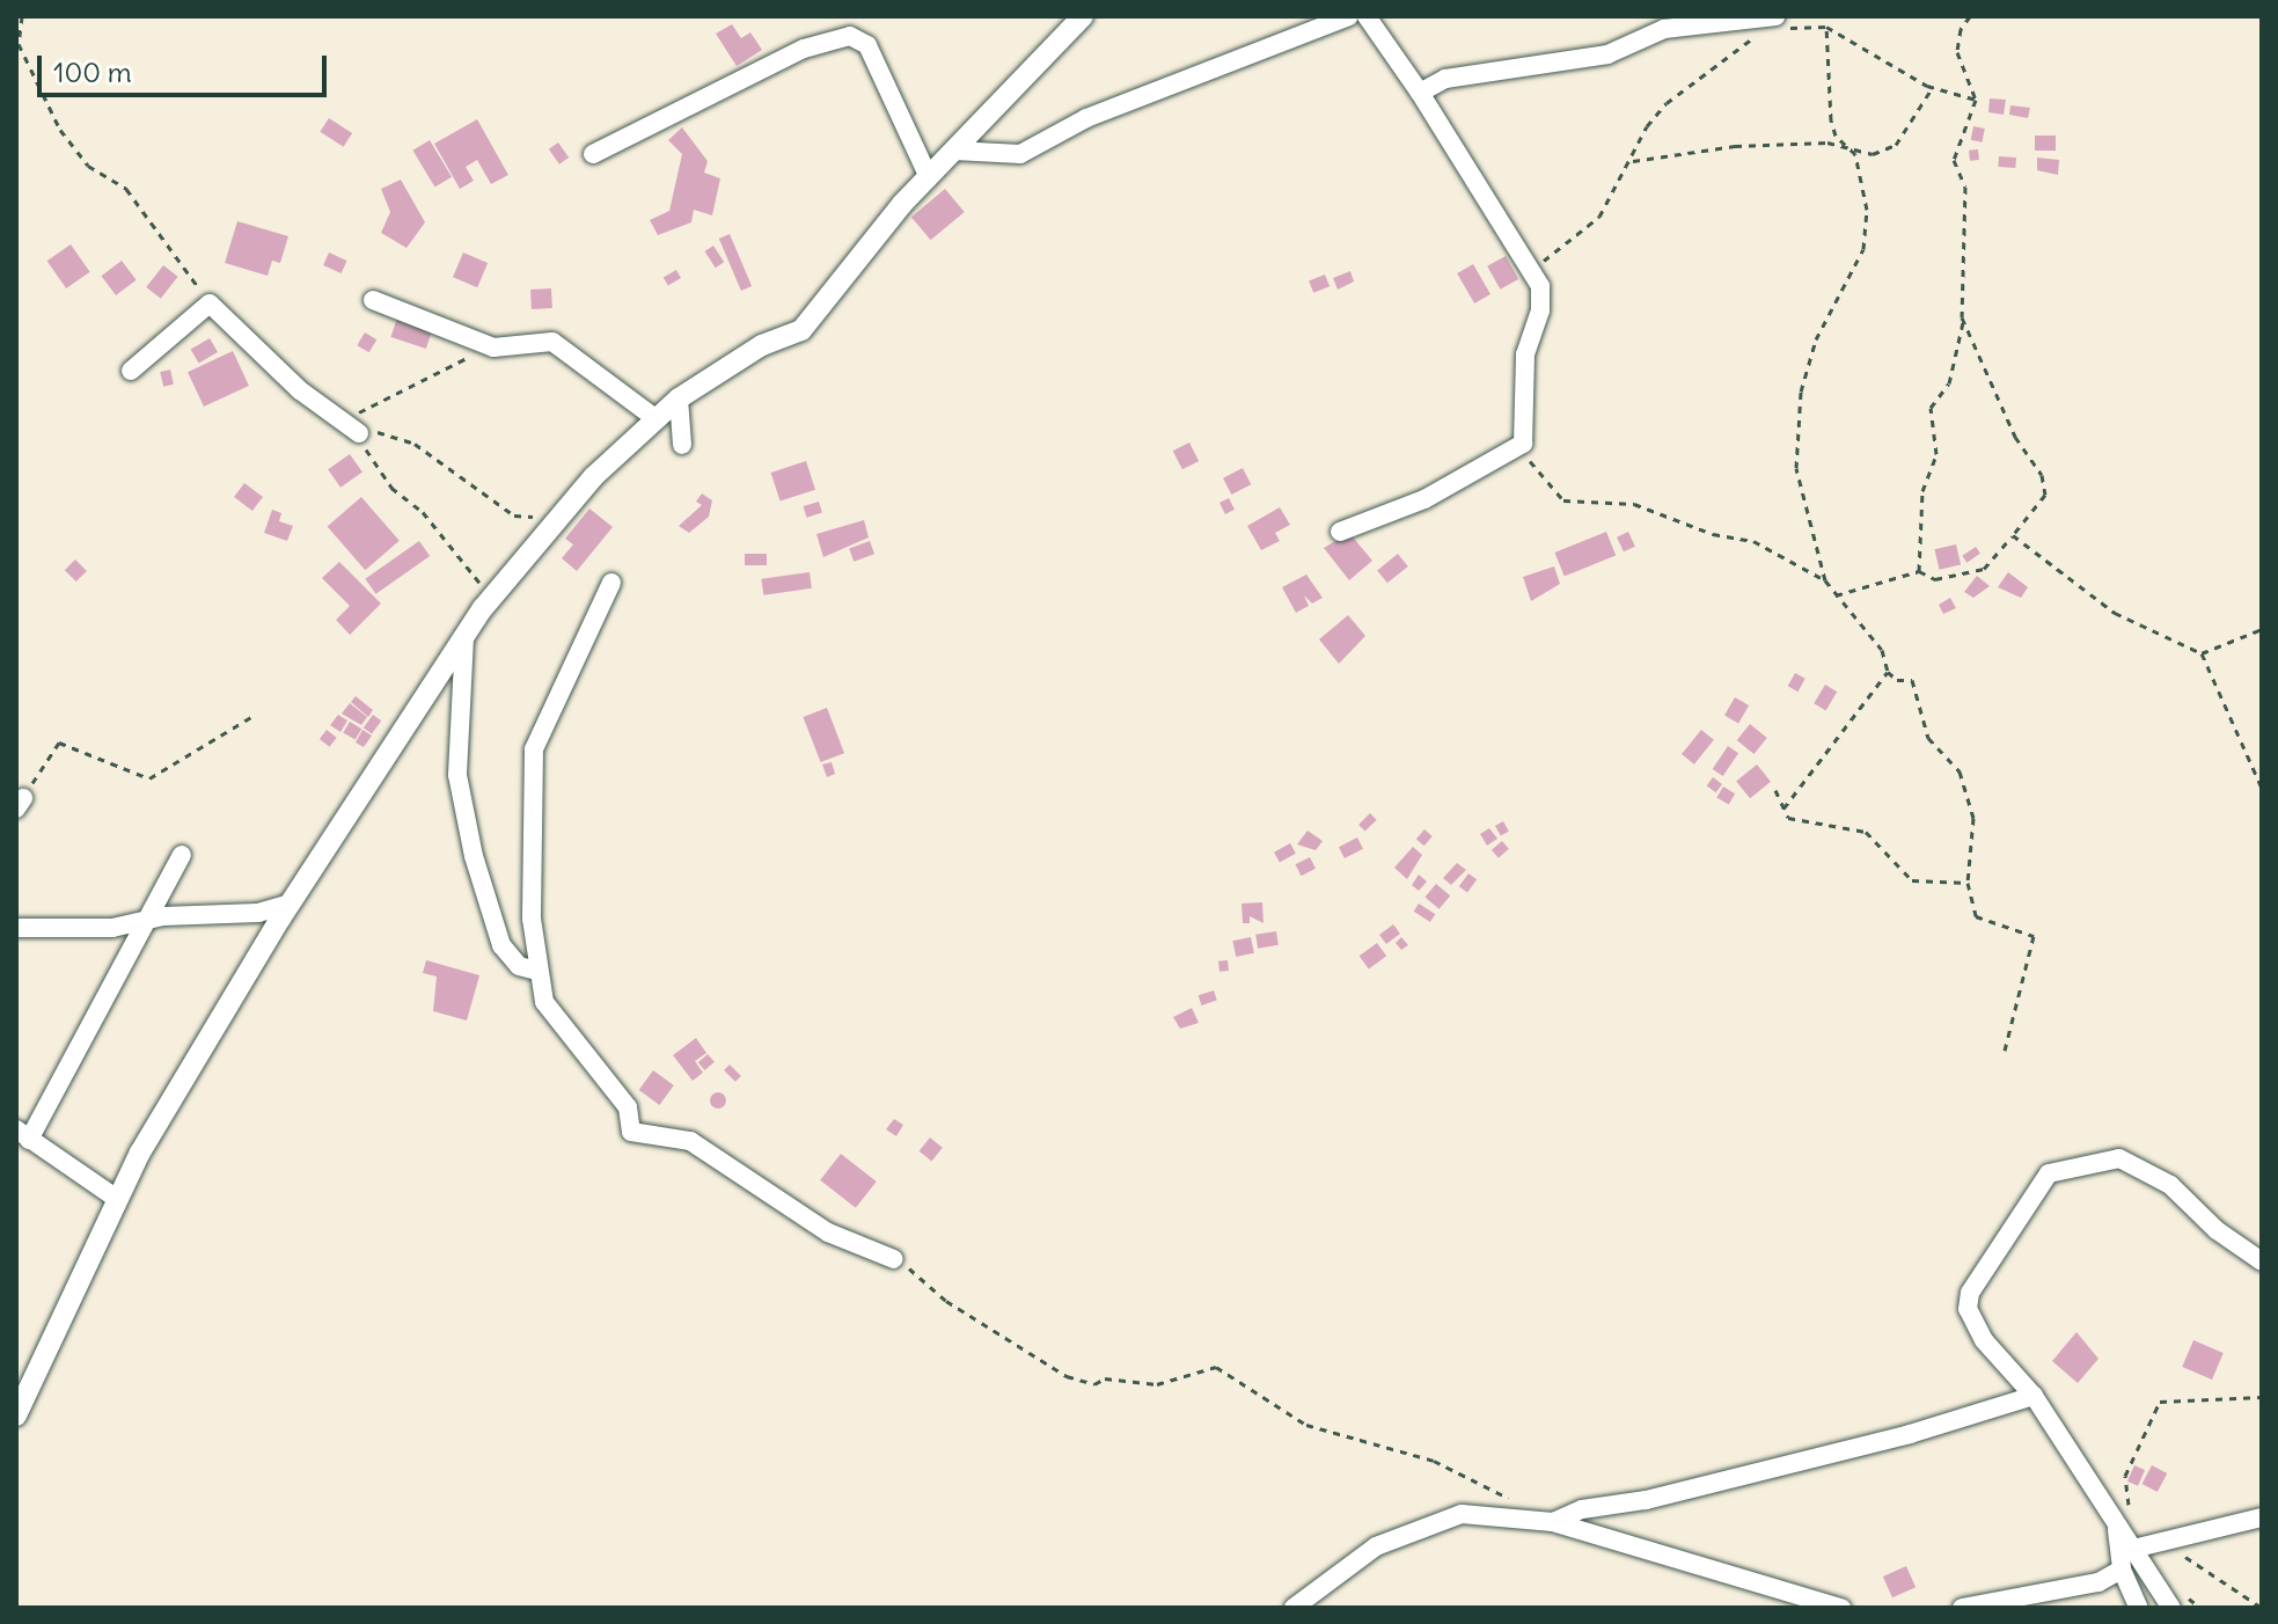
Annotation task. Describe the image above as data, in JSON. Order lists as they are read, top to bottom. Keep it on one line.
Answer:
{"scale_bar":"100 m"}
